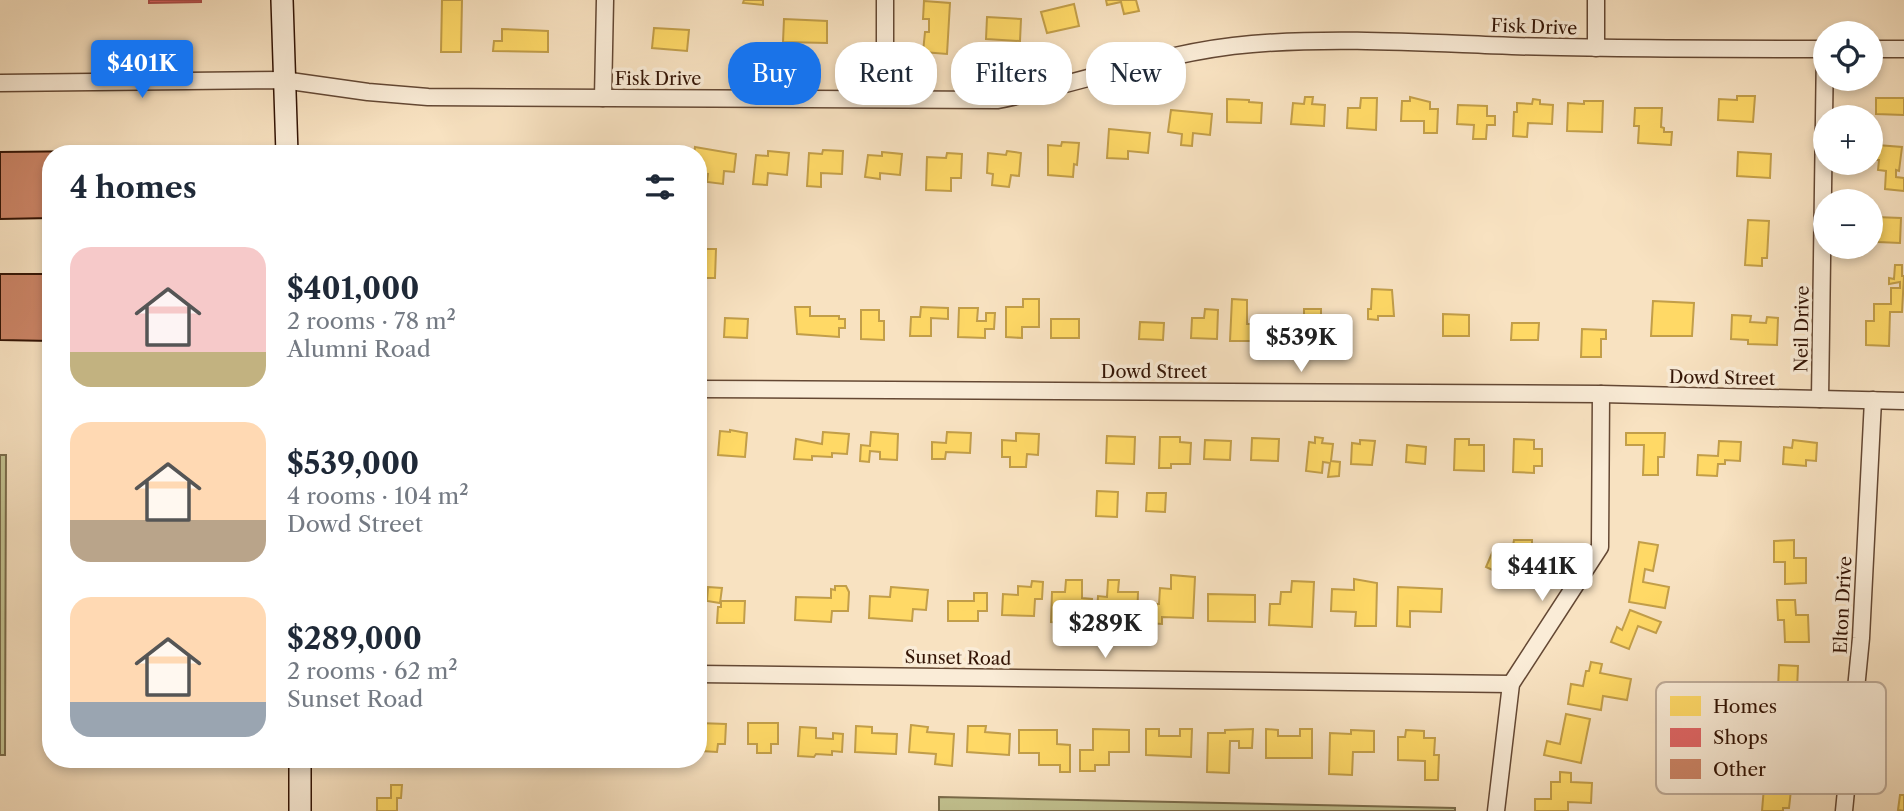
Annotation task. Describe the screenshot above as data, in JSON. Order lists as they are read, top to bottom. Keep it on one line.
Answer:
{"streets":{"street":["Fisk Drive","Neil Drive","Dowd Street","Elton Drive","Sunset Road"]},"crossings":[["Neil Drive","Dowd Street"],["Dowd Street","Elton Drive"]],"legend":["Homes","Shops","Other"],"page":{"map_buttons":["+","−"],"price":["$401K","$539K","$441K","$289K"],"chip":["Buy","Rent","Filters","New"],"heading":"4 homes","list":[{"name":"$401,000","note":"2 rooms · 78 m² · Alumni Road"},{"name":"$539,000","note":"4 rooms · 104 m² · Dowd Street"},{"name":"$289,000","note":"2 rooms · 62 m² · Sunset Road"}]}}
